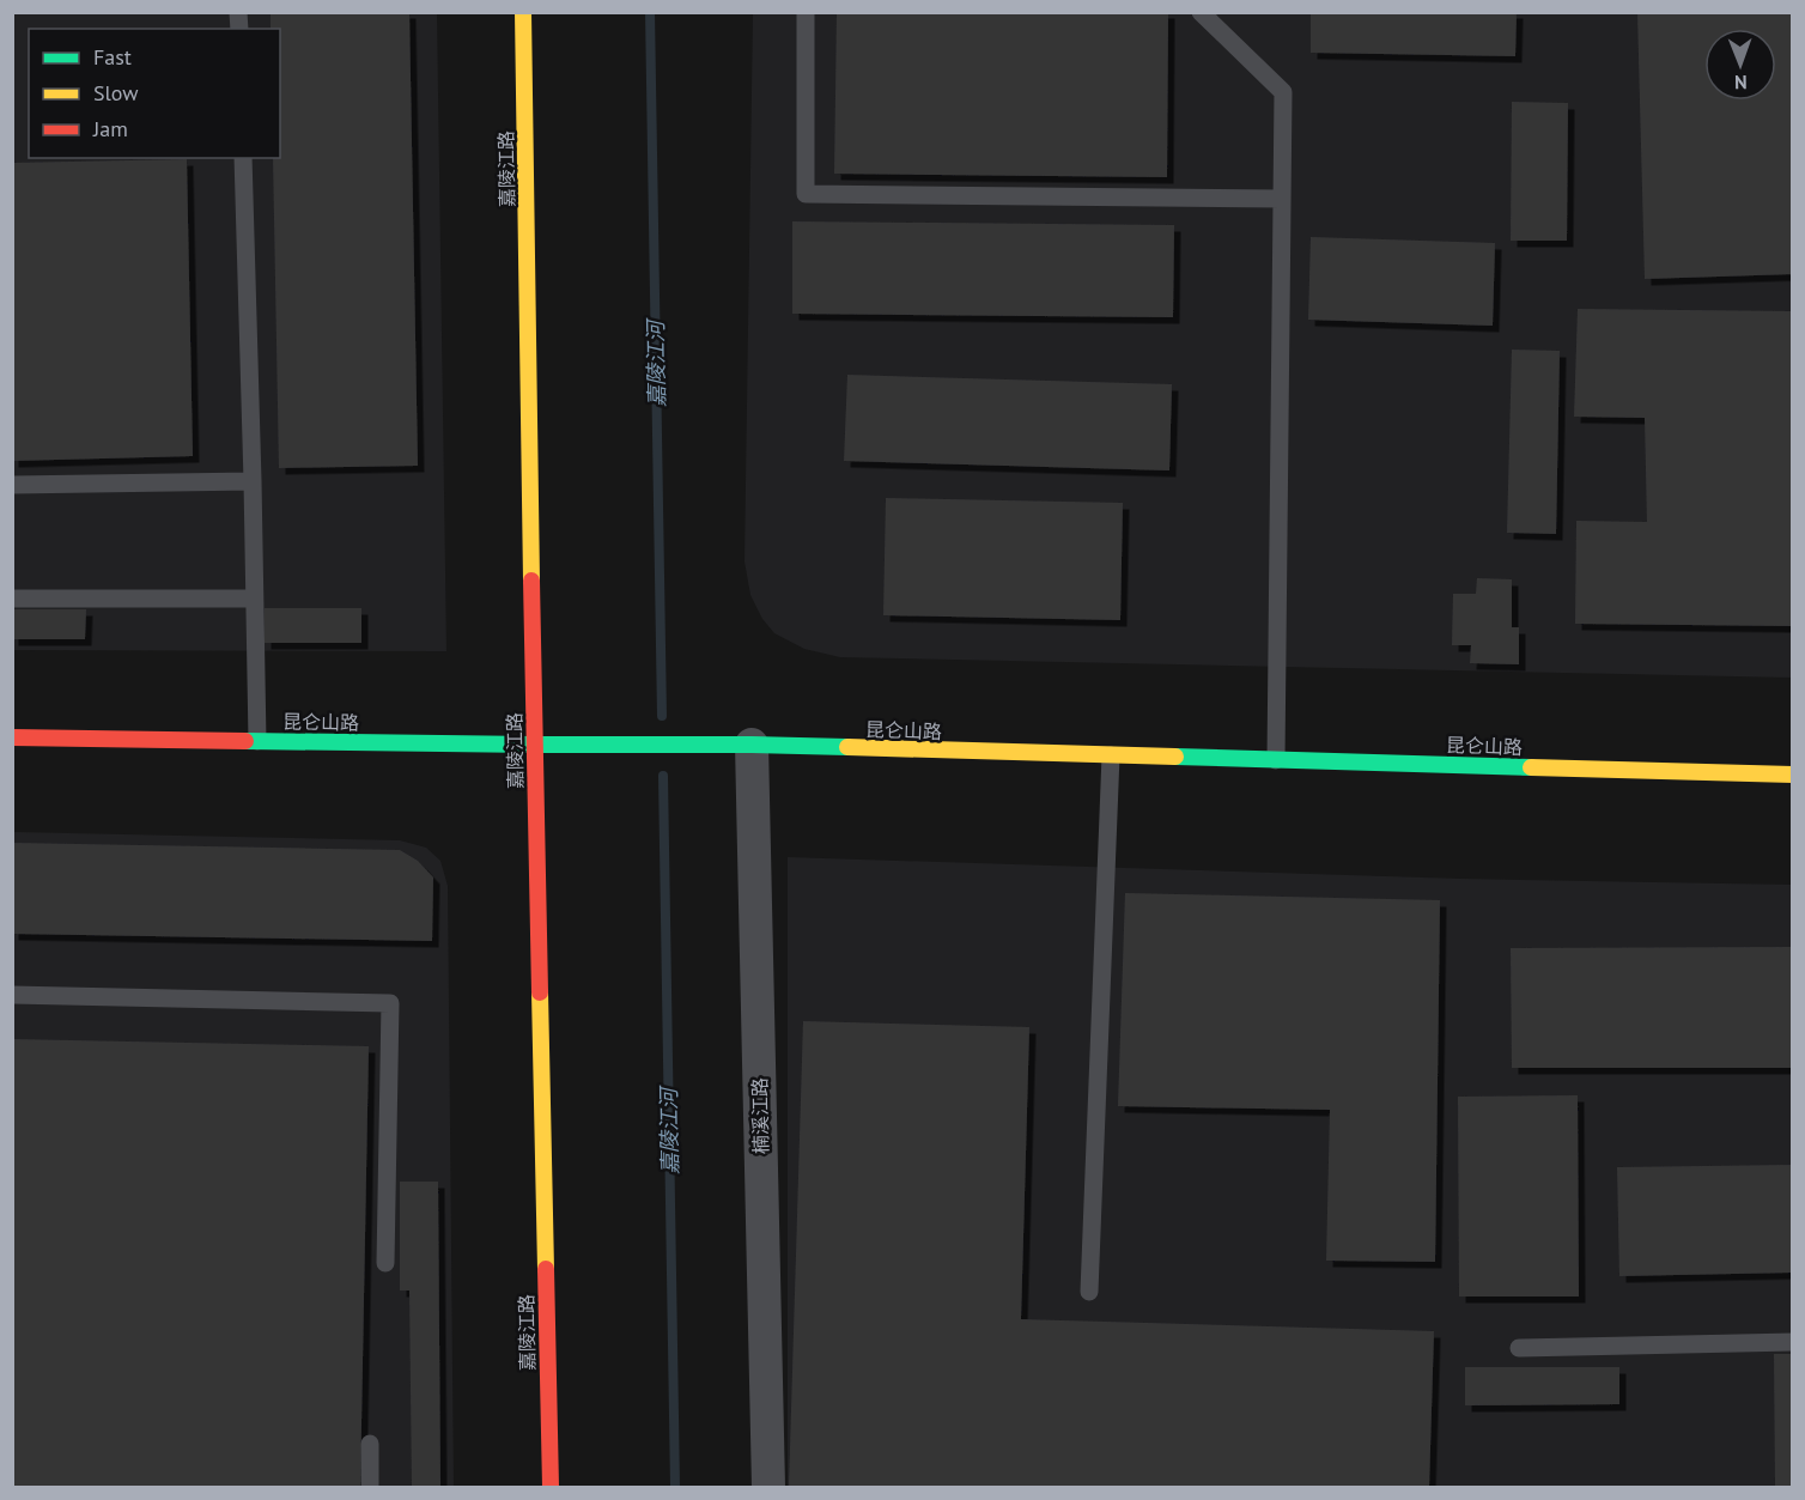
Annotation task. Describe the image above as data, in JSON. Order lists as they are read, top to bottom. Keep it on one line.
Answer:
{"streets":{"street":["嘉陵江路","昆仑山路","楠溪江路"]},"crossings":[["嘉陵江路","昆仑山路"],["昆仑山路","楠溪江路"]],"water":["嘉陵江河"],"legend":["Fast","Slow","Jam"],"north":"bottom"}
